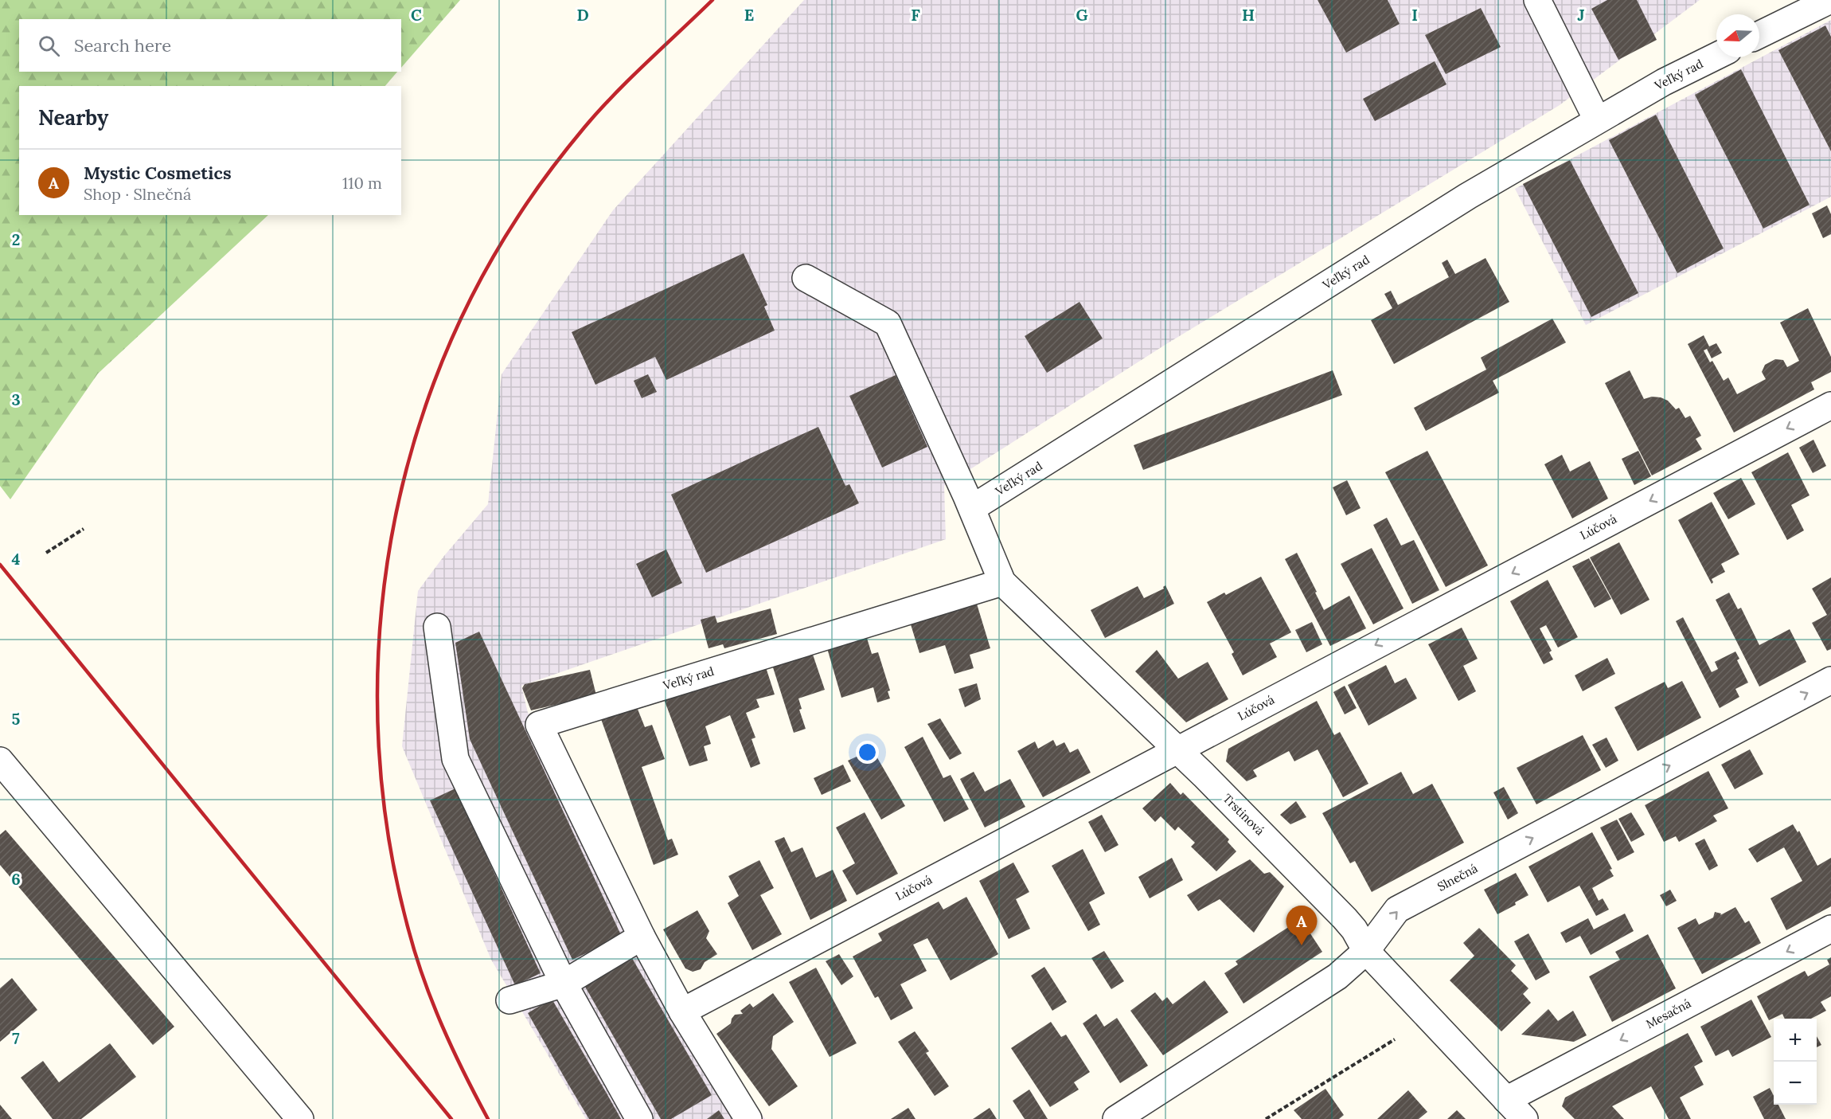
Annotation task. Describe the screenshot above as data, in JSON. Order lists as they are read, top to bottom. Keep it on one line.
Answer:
{"streets":{"street":["Veľký rad","Lúčová","Trstinová","Slnečná","Mesačná"]},"crossings":[["Veľký rad","Trstinová"],["Lúčová","Trstinová"],["Trstinová","Slnečná"],["Trstinová","Mesačná"]],"one_way":["Lúčová","Slnečná","Mesačná"],"north":"left","page":{"search":"Search here","heading":"Nearby","list":[{"mark":"A","name":"Mystic Cosmetics","note":"Shop · Slnečná","value":"110 m"}],"pins":"A","map_buttons":["+","−"]},"grid":{"columns":["C","D","E","F","G","H","I","J"],"rows":["2","3","4","5","6","7"]}}
